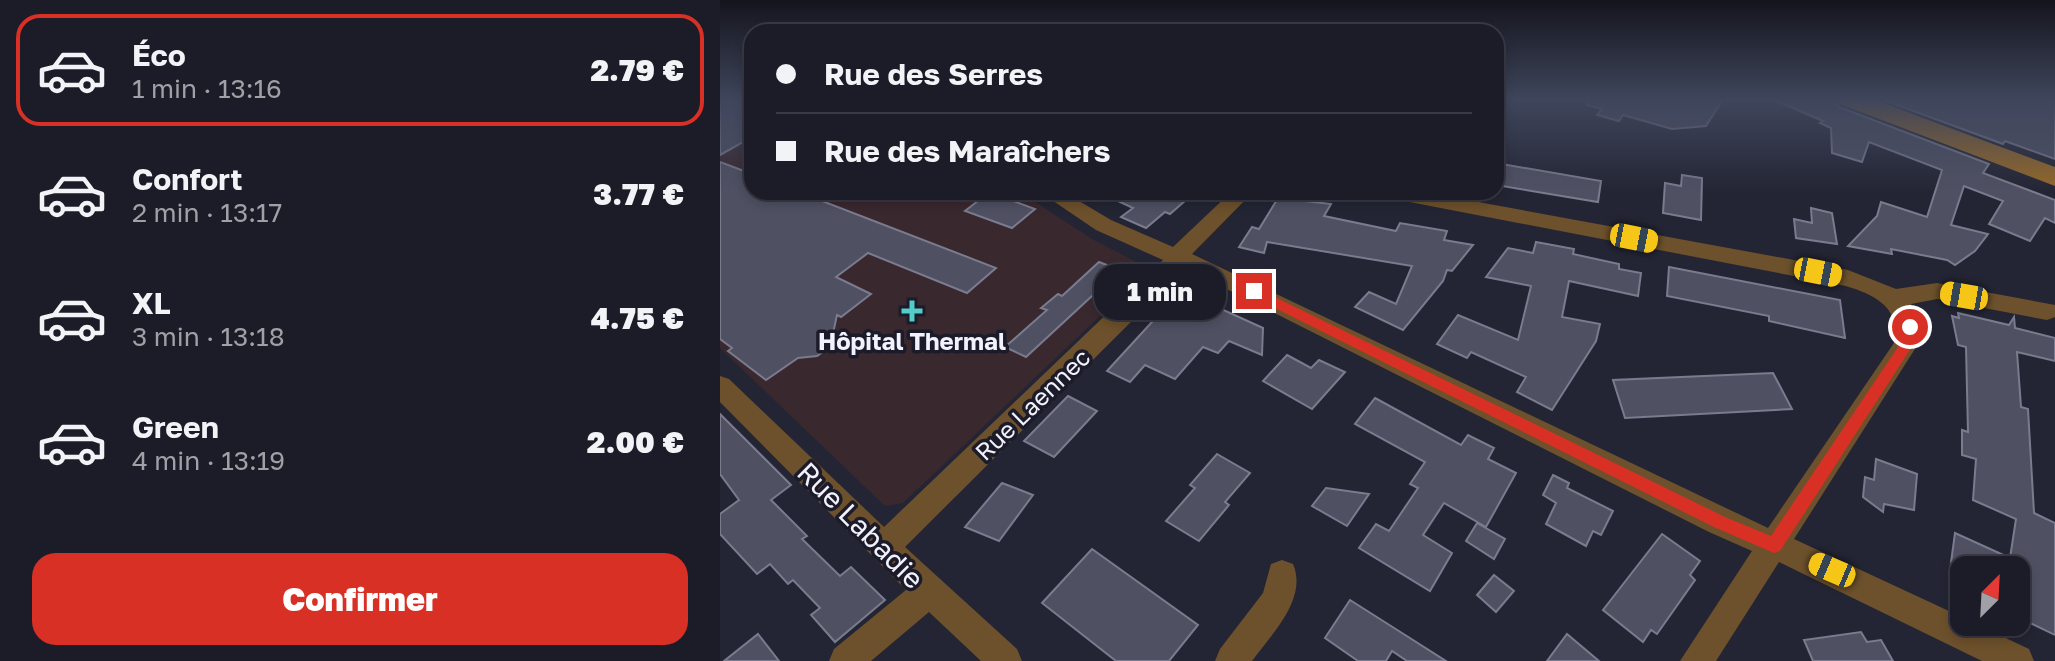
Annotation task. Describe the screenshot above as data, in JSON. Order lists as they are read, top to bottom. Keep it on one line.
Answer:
{"streets":{"street":["Rue Laennec","Rue Labadie"]},"crossings":[["Rue Laennec","Rue Labadie"]],"places":{"health":["Hôpital Thermal"]},"north":"top right","page":{"list":[{"name":"Éco","note":"1 min · 13:16","value":"2.79 €"},{"name":"Confort","note":"2 min · 13:17","value":"3.77 €"},{"name":"XL","note":"3 min · 13:18","value":"4.75 €"},{"name":"Green","note":"4 min · 13:19","value":"2.00 €"}],"banner":["Rue des Serres","Rue des Maraîchers"],"bubble":"1 min","buttons":"Confirmer"}}
